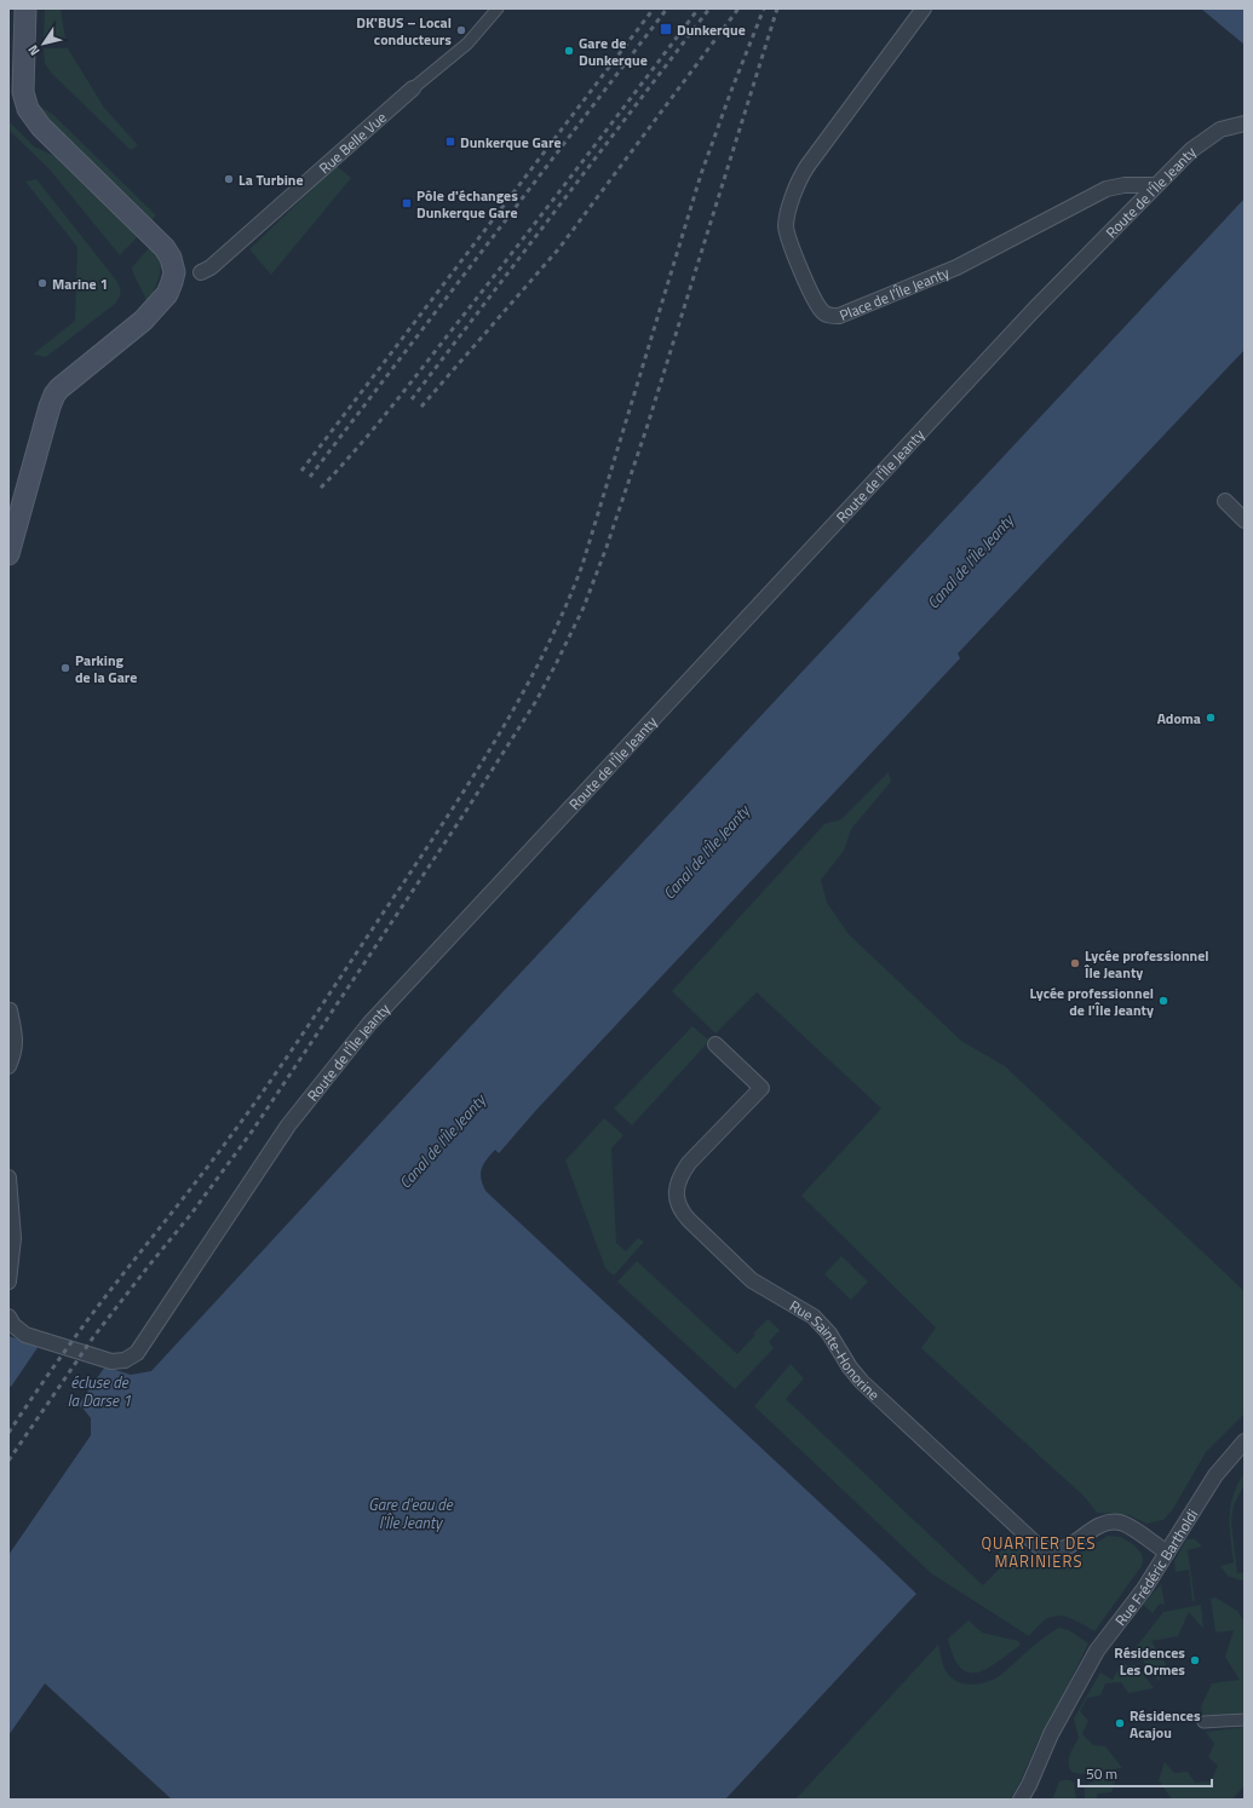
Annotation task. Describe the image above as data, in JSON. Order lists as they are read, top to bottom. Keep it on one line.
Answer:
{"streets":{"street":["Rue Belle Vue","Route de l'Île Jeanty","Place de l'Île Jeanty","Rue Sainte-Honorine","Rue Frédéric Bartholdi"]},"crossings":[["Route de l'Île Jeanty","Place de l'Île Jeanty"],["Rue Sainte-Honorine","Rue Frédéric Bartholdi"]],"districts":["QUARTIER DES MARINIERS"],"water":["Canal de l'Île Jeanty","écluse de la Darse 1","Gare d'eau de l'Île Jeanty"],"places":{"transit":["Dunkerque","Dunkerque Gare","Pôle d'échanges Dunkerque Gare"],"other":["DK'BUS – Local conducteurs","Gare de Dunkerque","La Turbine","Marine 1","Parking de la Gare","Adoma","Lycée professionnel Île Jeanty","Lycée professionnel de l'Île Jeanty","Résidences Les Ormes","Résidences Acajou"]},"scale_bar":"50 m","north":"bottom left"}
